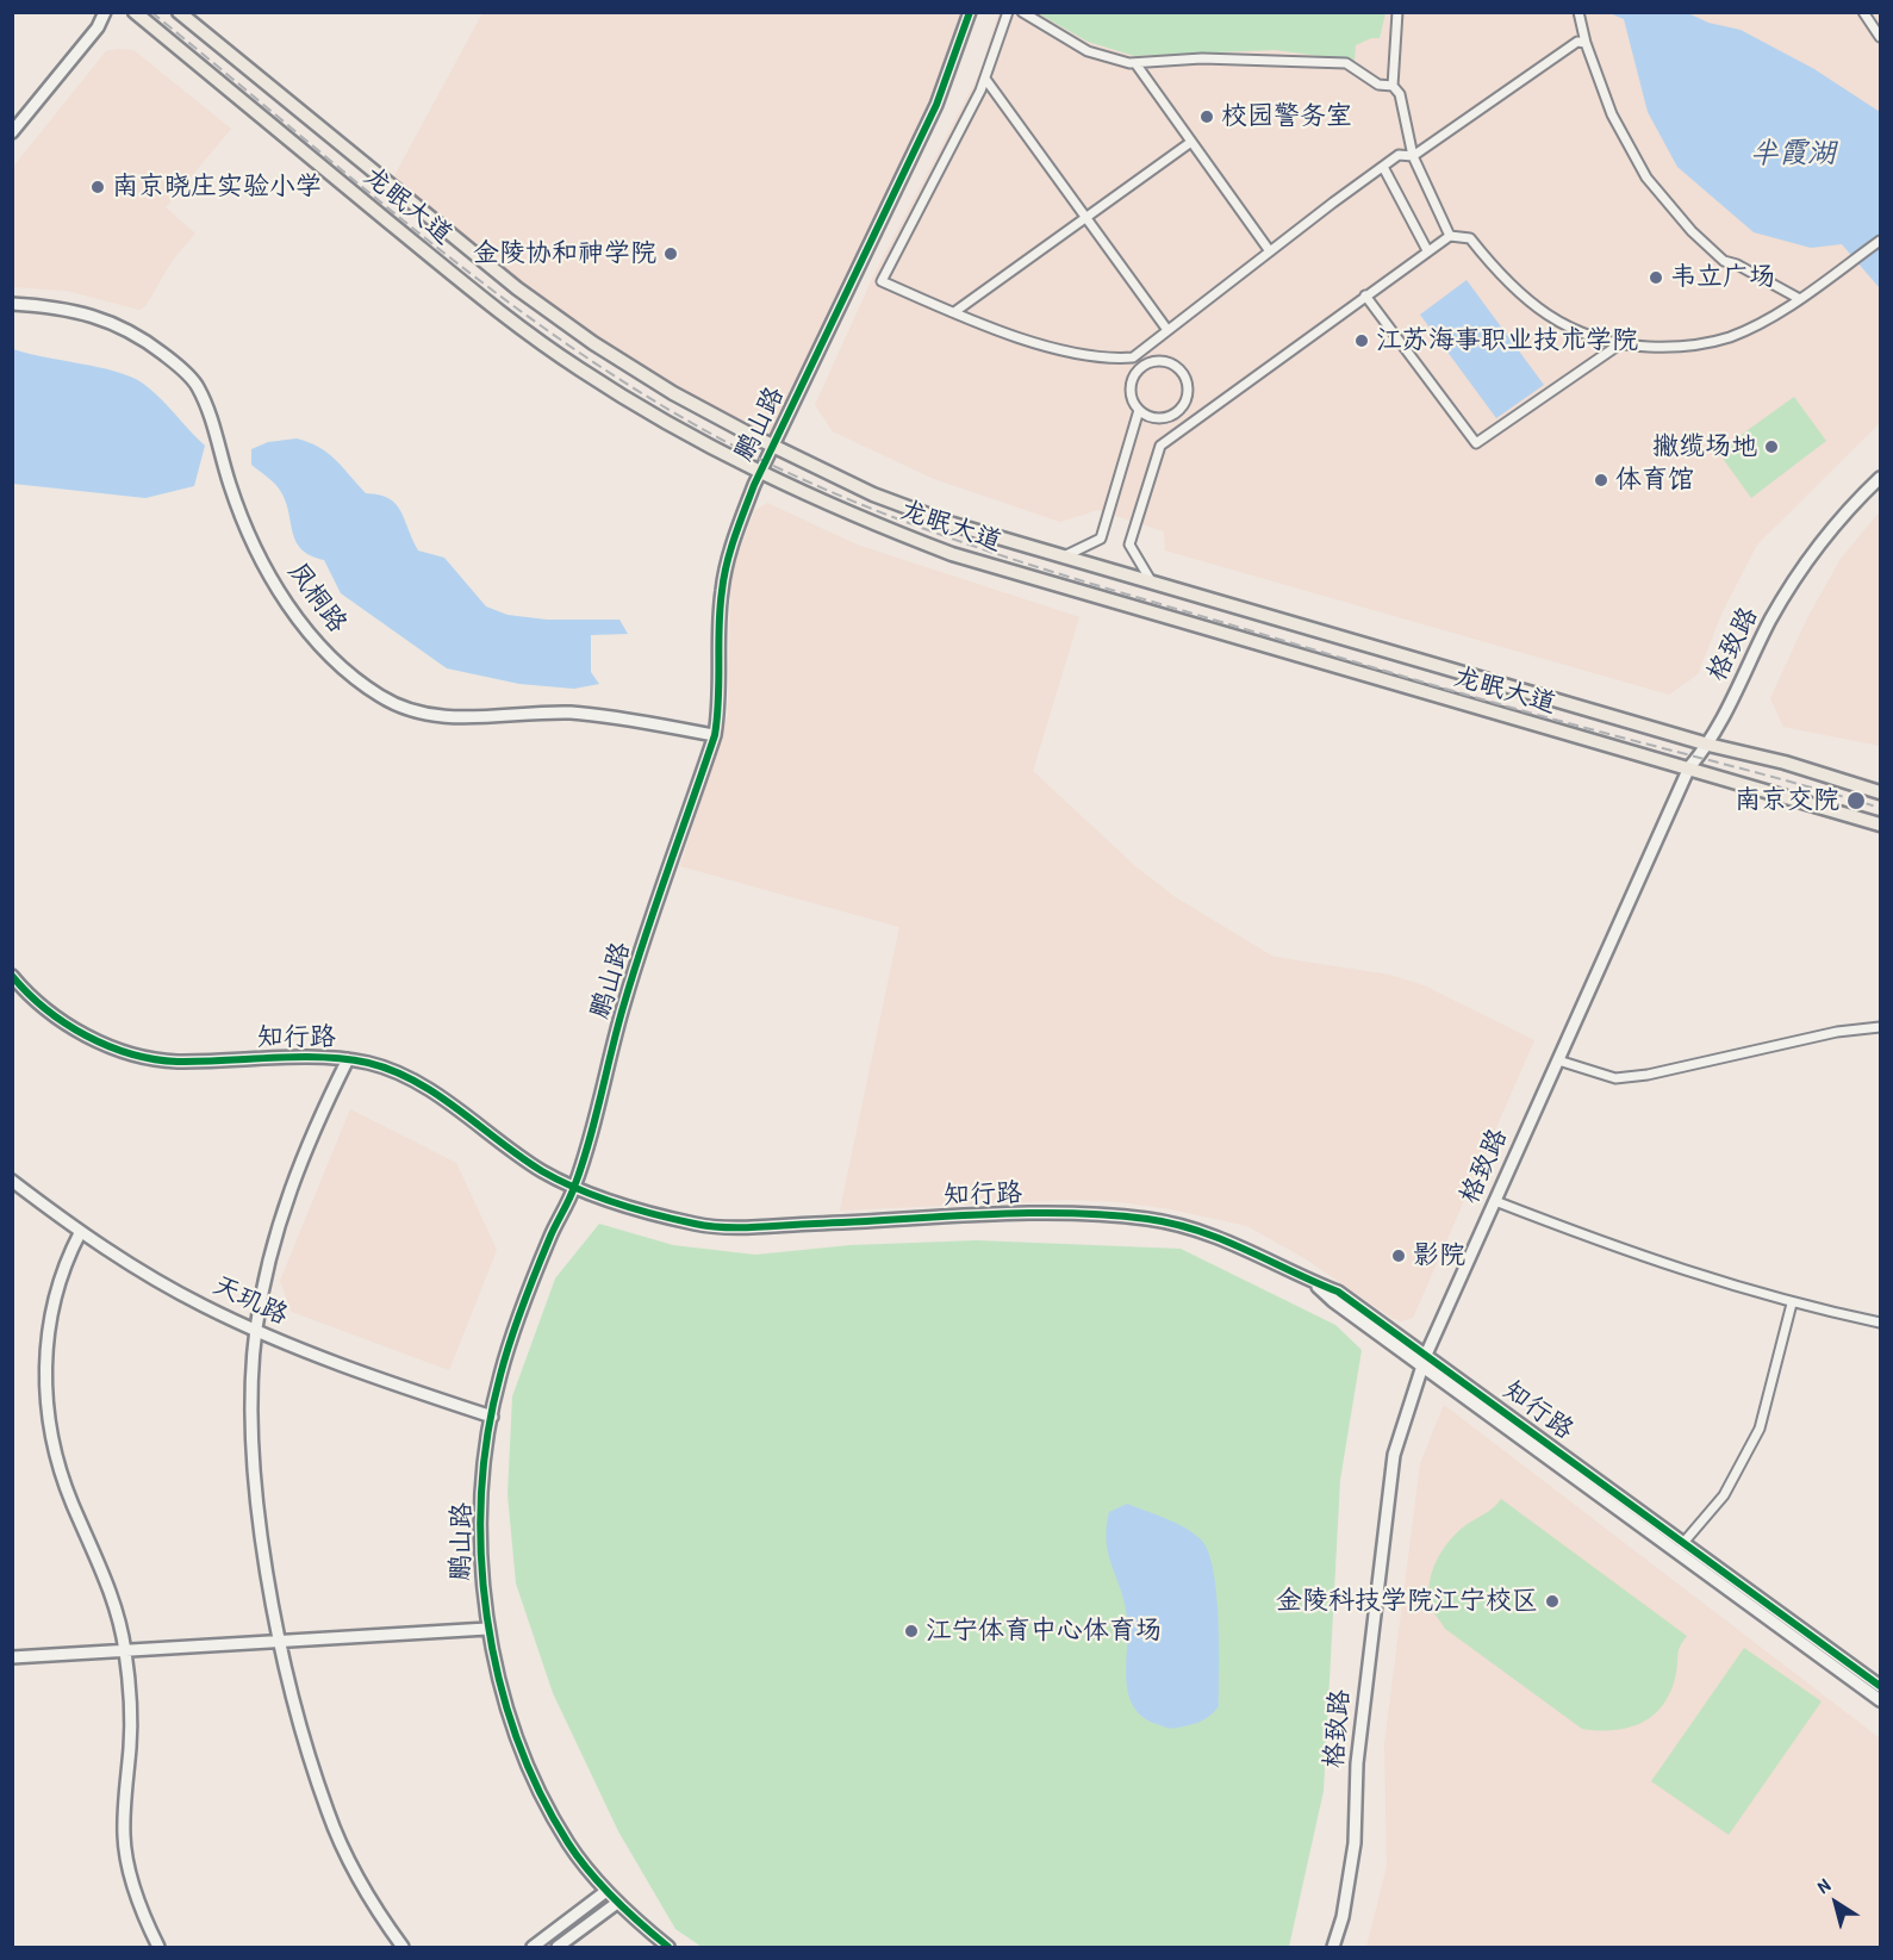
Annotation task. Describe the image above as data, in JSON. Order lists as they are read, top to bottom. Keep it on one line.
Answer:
{"streets":{"main road":["龙眠大道"],"street":["鹏山路","凤桐路","格致路","知行路","天玑路"]},"crossings":[["龙眠大道","鹏山路"],["龙眠大道","格致路"],["鹏山路","凤桐路"],["鹏山路","知行路"],["鹏山路","天玑路"],["格致路","知行路"]],"water":["半霞湖"],"places":["校园警务室","南京晓庄实验小学","金陵协和神学院","韦立广场","江苏海事职业技术学院","撇缆场地","体育馆","南京交院","影院","金陵科技学院江宁校区","江宁体育中心体育场"],"north":"top left"}
